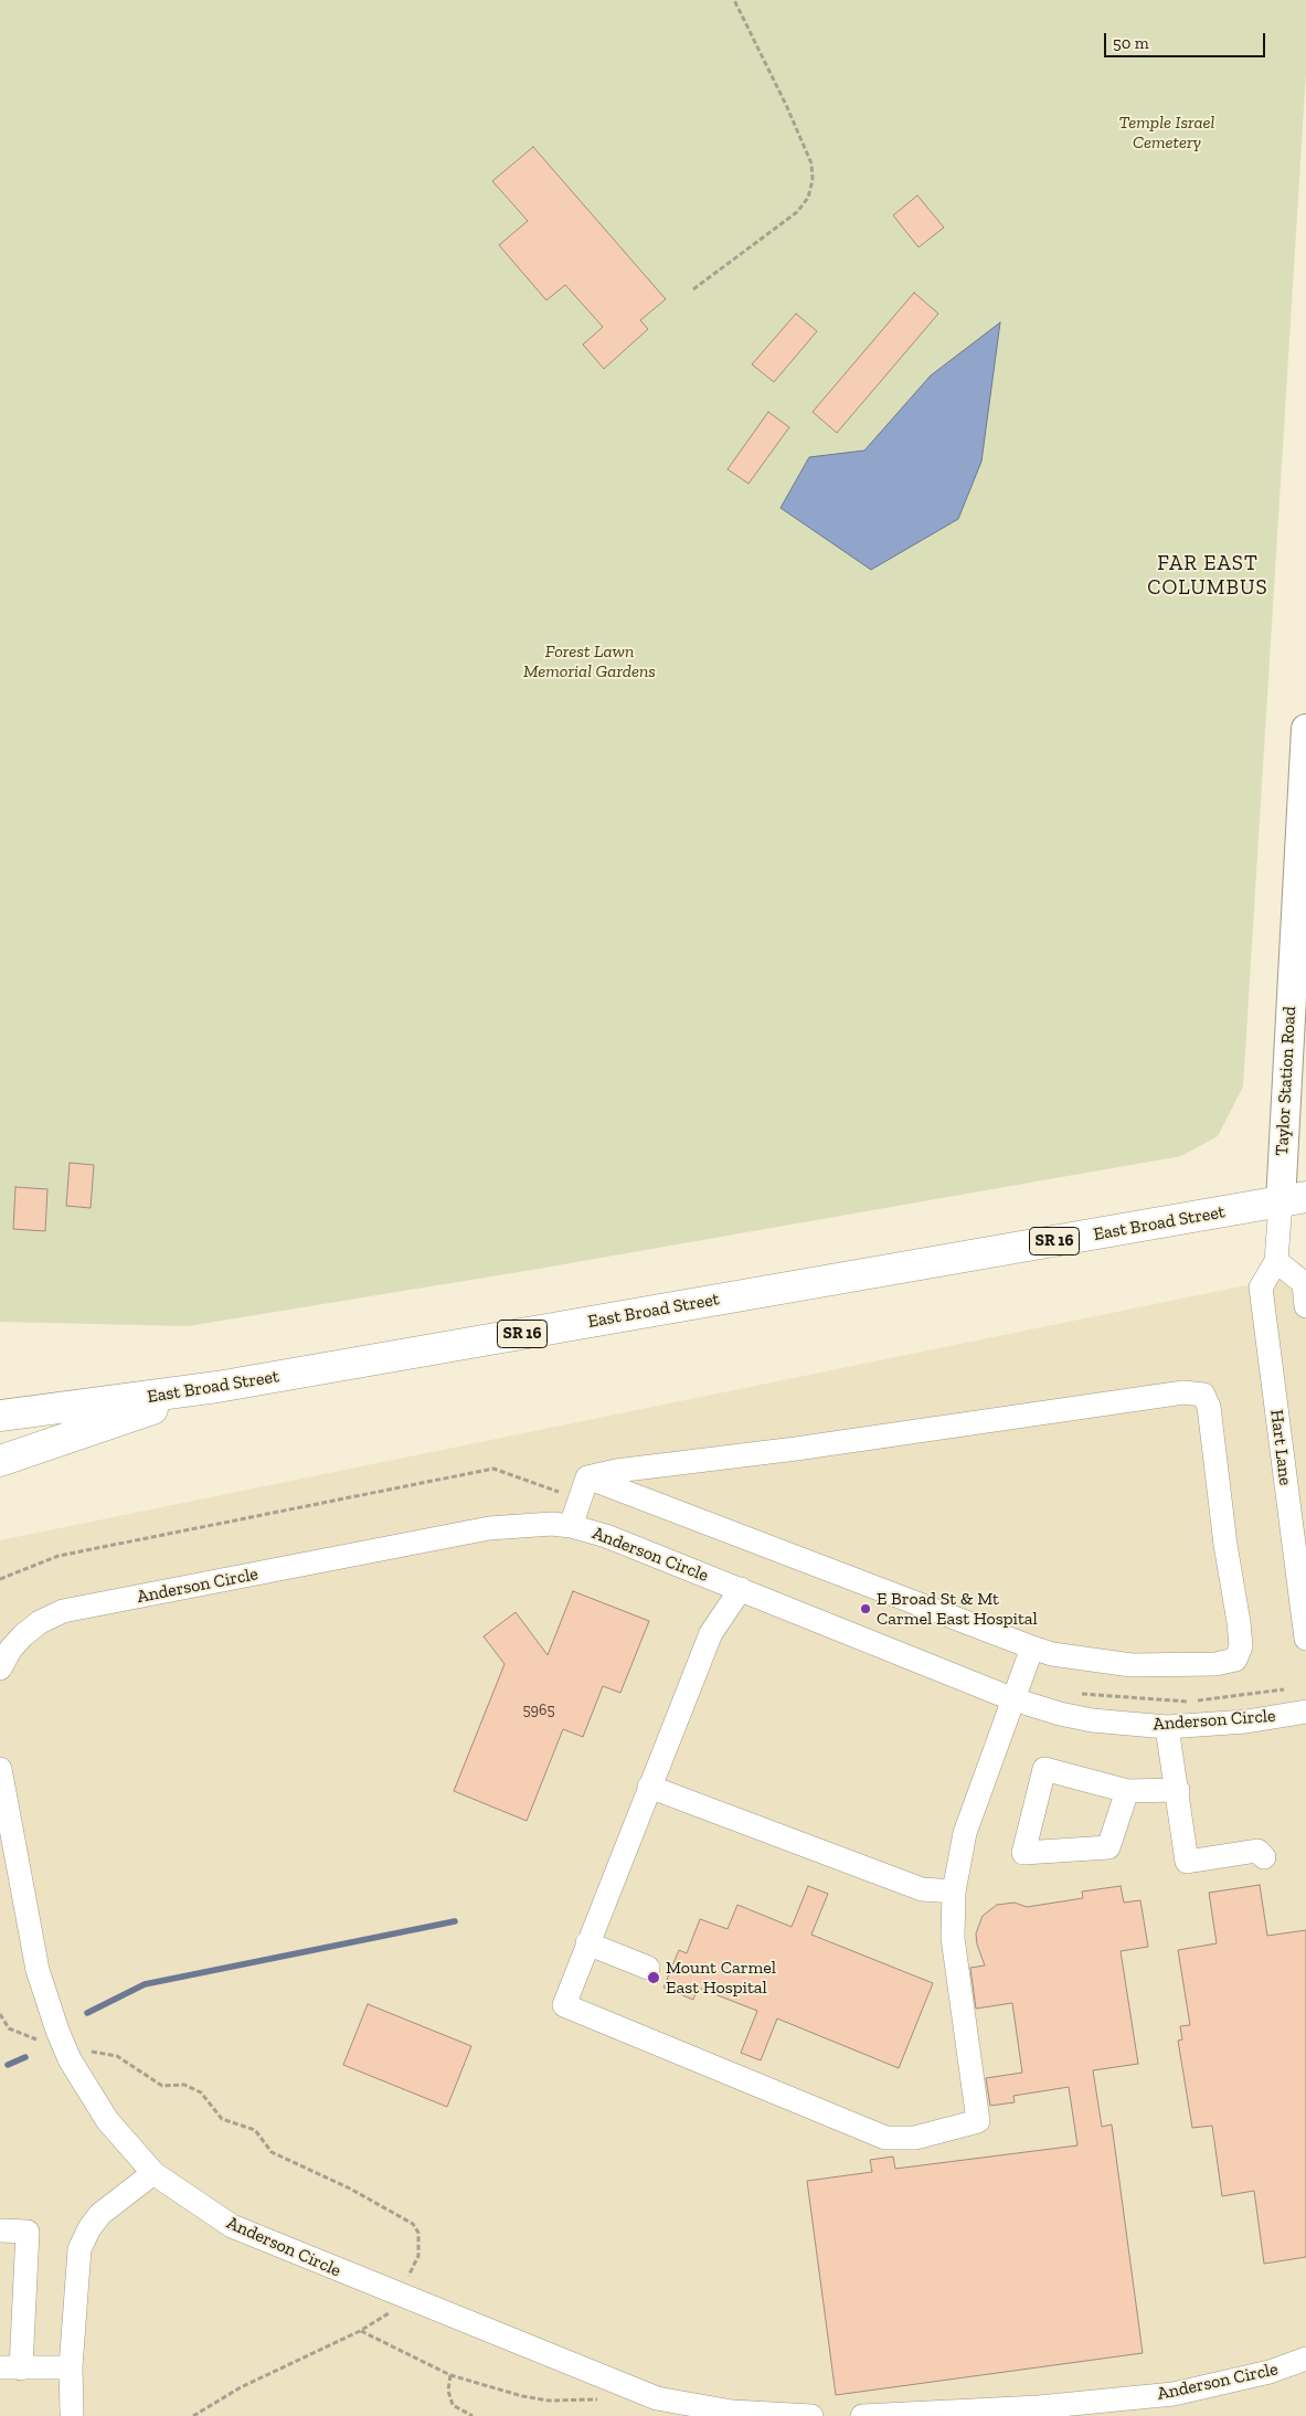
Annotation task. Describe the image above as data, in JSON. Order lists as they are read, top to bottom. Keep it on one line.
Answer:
{"streets":{"highway":["East Broad Street","SR 16"],"main road":["Taylor Station Road"],"street":["Hart Lane","Anderson Circle"]},"crossings":[["Taylor Station Road","East Broad Street"],["Taylor Station Road","Hart Lane"],["East Broad Street","Hart Lane"]],"districts":["FAR EAST COLUMBUS"],"parks":["Temple Israel Cemetery","Forest Lawn Memorial Gardens"],"places":["E Broad St & Mt Carmel East Hospital","Mount Carmel East Hospital"],"house_numbers":["5965"],"scale_bar":"50 m"}
